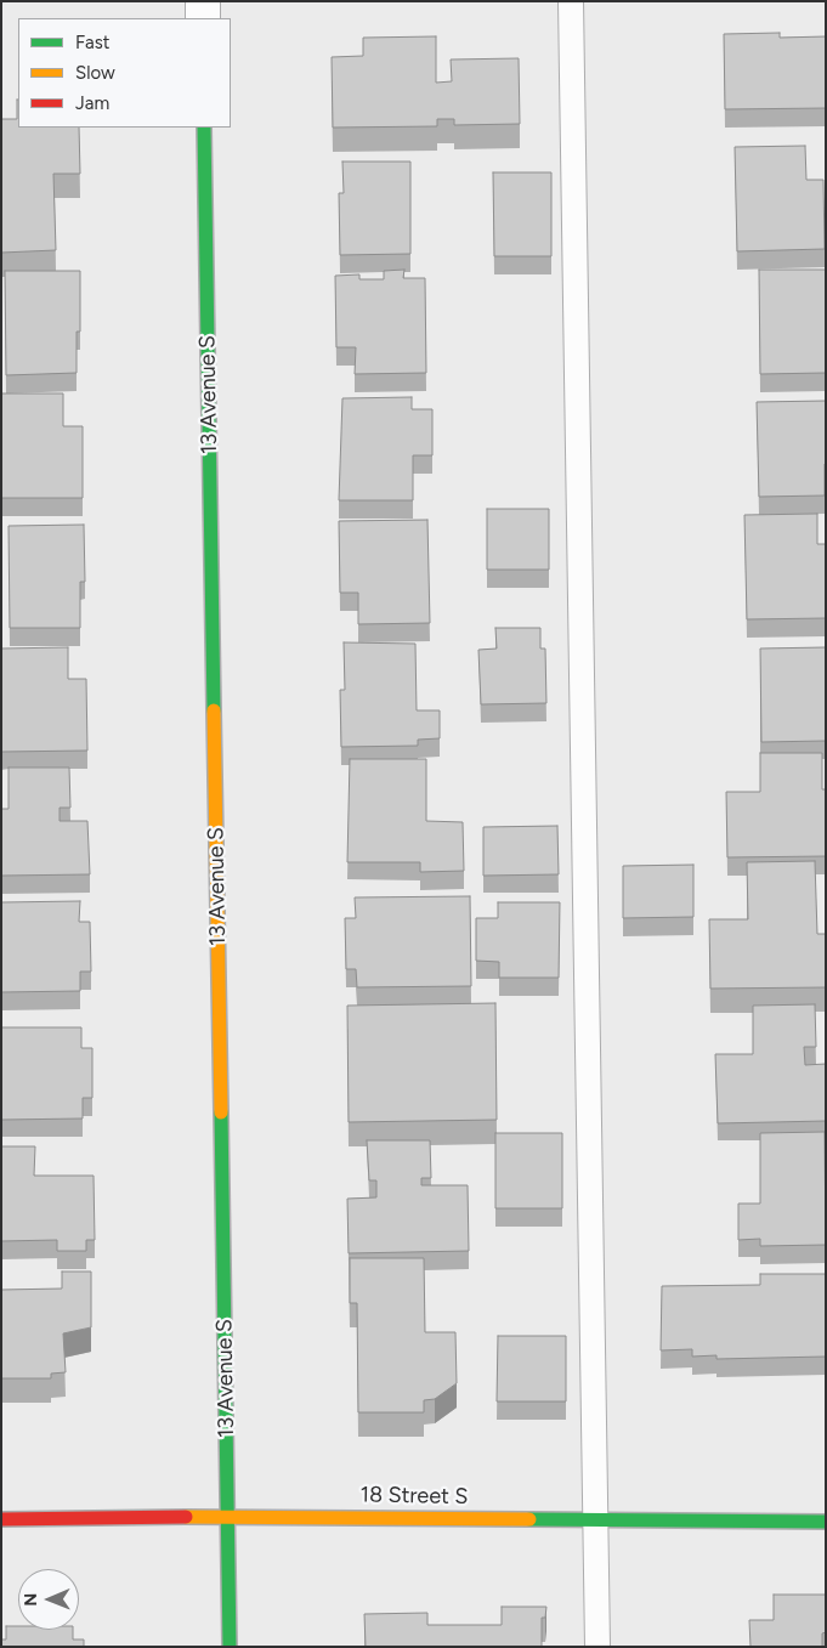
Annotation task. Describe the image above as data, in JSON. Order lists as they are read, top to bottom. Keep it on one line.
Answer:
{"streets":{"street":["13 Avenue S","18 Street S"]},"crossings":[["13 Avenue S","18 Street S"]],"legend":["Fast","Slow","Jam"],"north":"left"}
